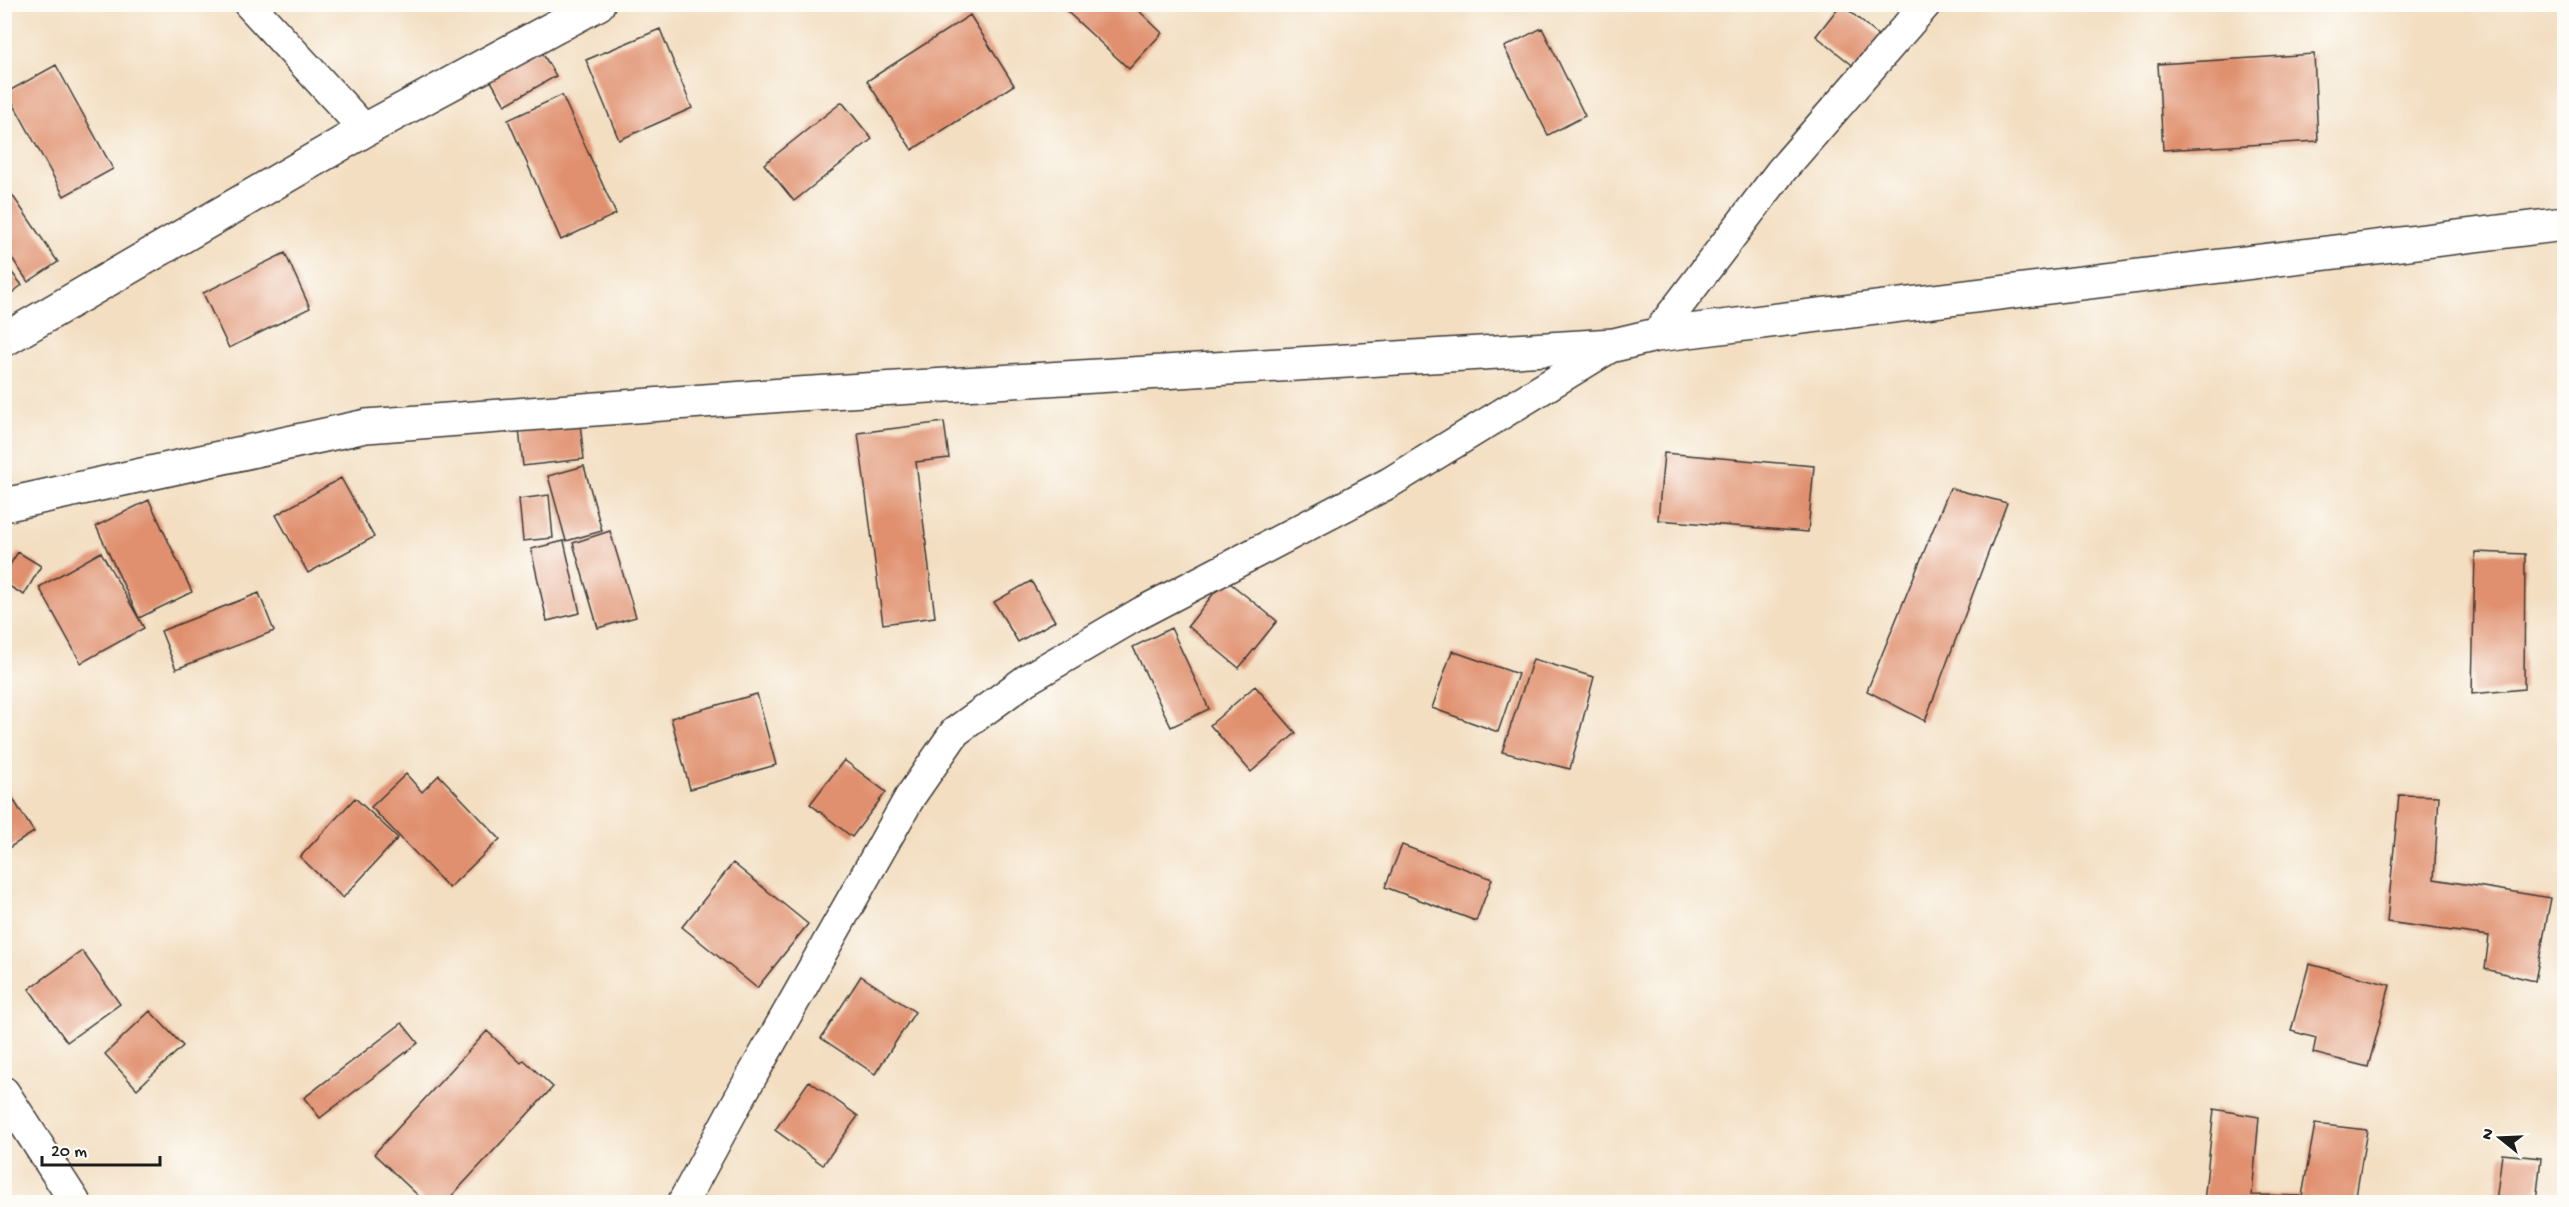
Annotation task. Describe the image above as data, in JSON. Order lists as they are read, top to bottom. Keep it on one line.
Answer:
{"scale_bar":"20 m","north":"left"}
